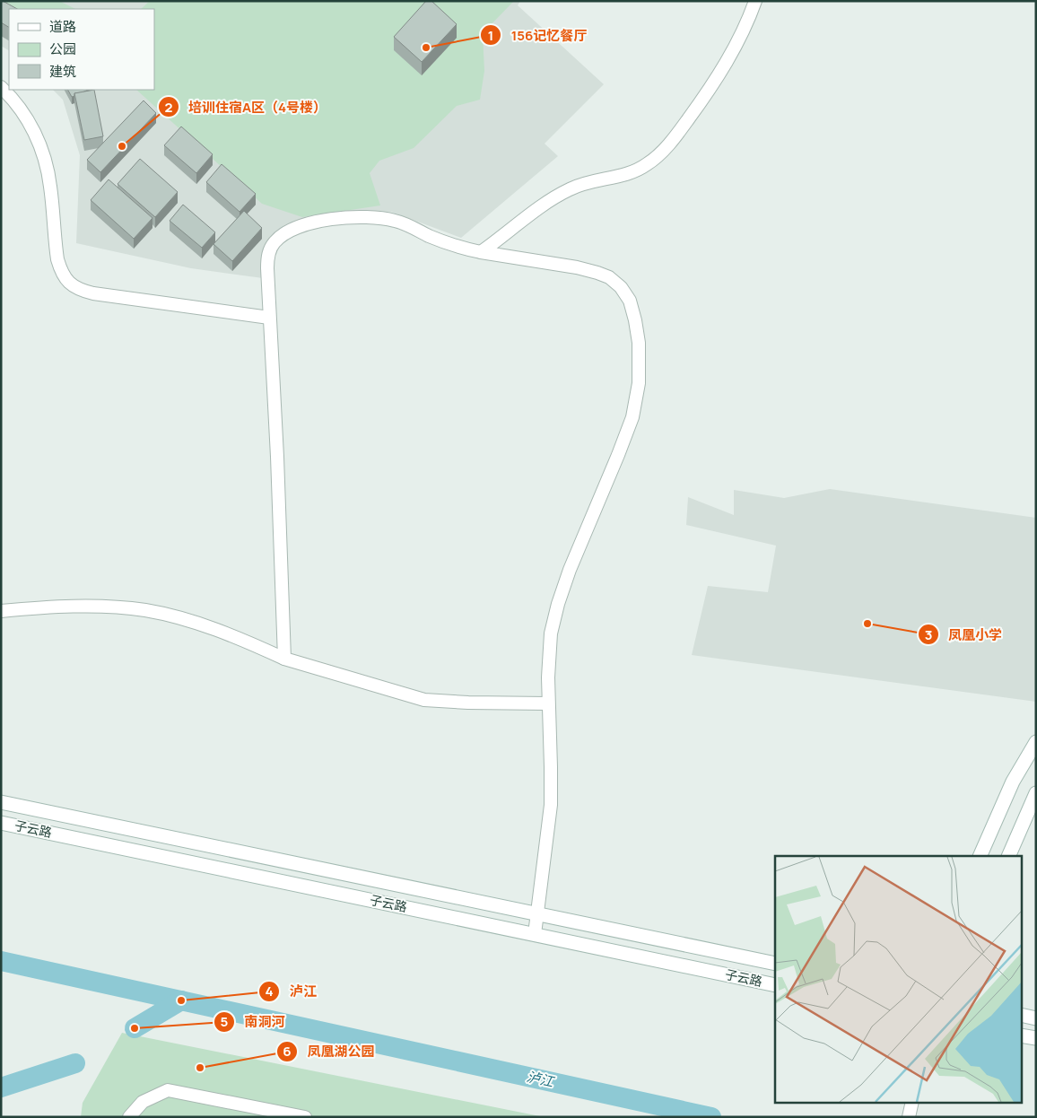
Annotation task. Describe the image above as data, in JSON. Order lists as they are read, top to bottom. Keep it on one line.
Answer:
{"streets":{"main road":["子云路"]},"water":["泸江"],"places":["156记忆餐厅","培训住宿A区（4号楼）","凤凰小学","泸江","南洞河","凤凰湖公园"],"legend":["道路","公园","建筑"]}
